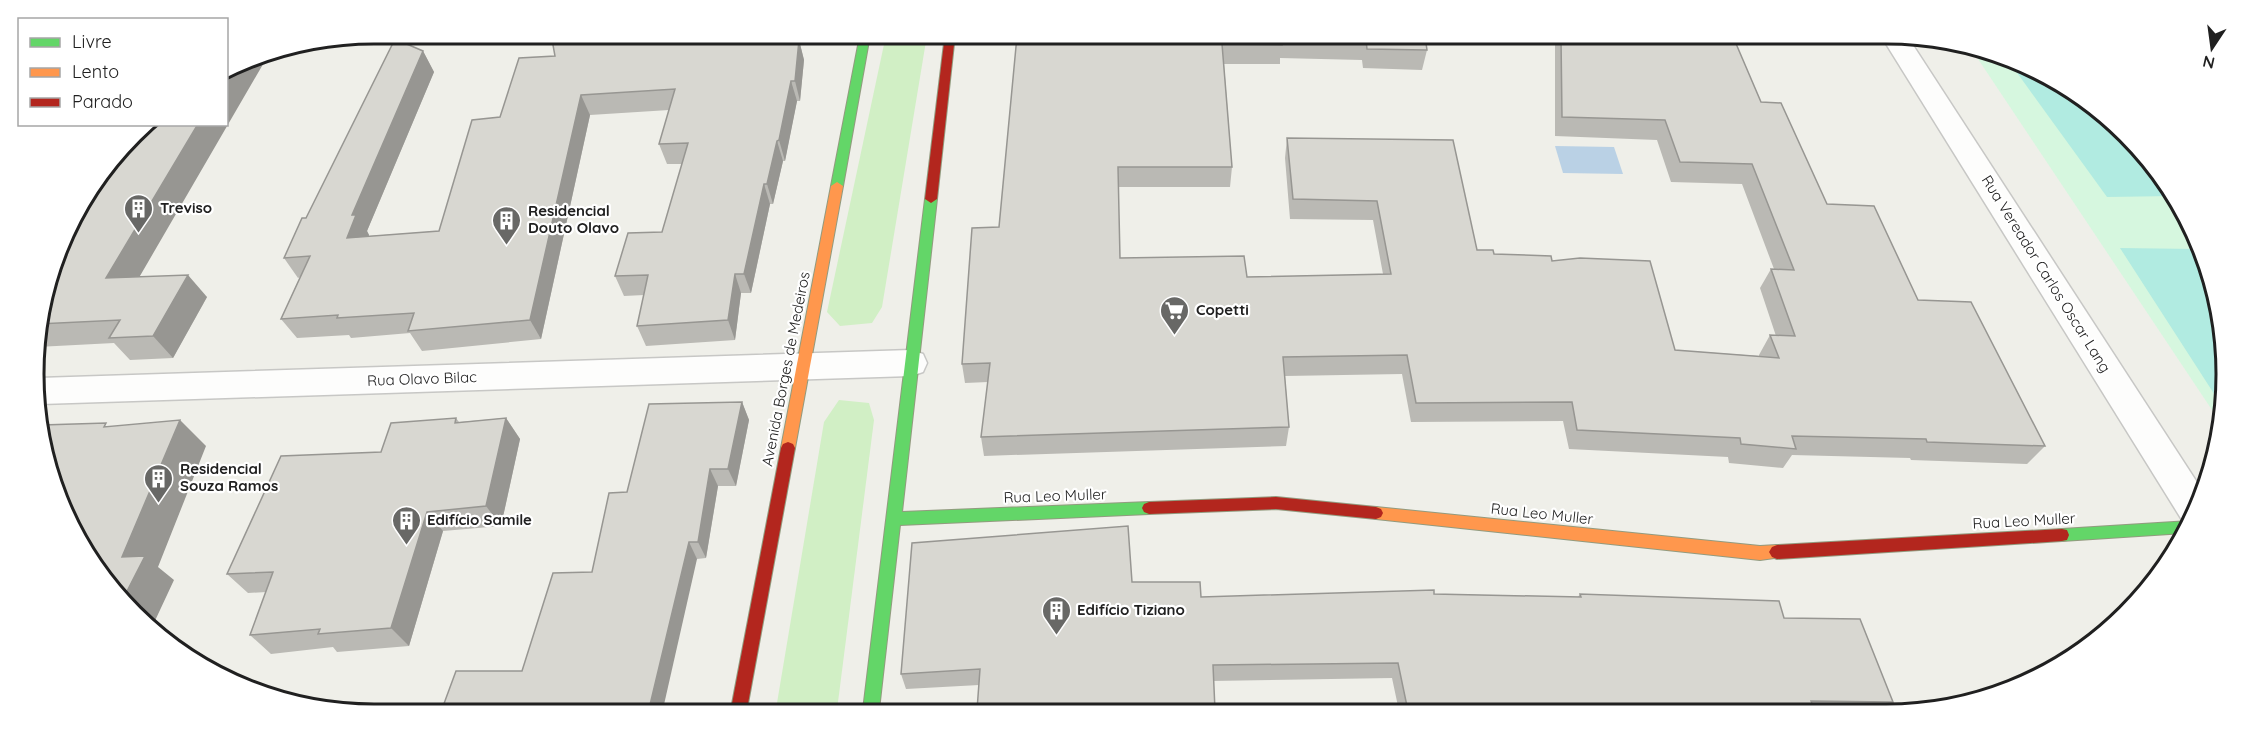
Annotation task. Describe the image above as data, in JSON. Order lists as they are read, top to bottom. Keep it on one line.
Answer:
{"streets":{"main road":["Avenida Borges de Medeiros","Rua Leo Muller"],"street":["Rua Vereador Carlos Oscar Lang","Rua Olavo Bilac"]},"crossings":[["Avenida Borges de Medeiros","Rua Olavo Bilac"]],"places":{"building":["Treviso","Residencial Douto Olavo","Residencial Souza Ramos","Edifício Samile","Edifício Tiziano"],"supermarket":["Copetti"]},"legend":["Livre","Lento","Parado"],"north":"bottom"}
